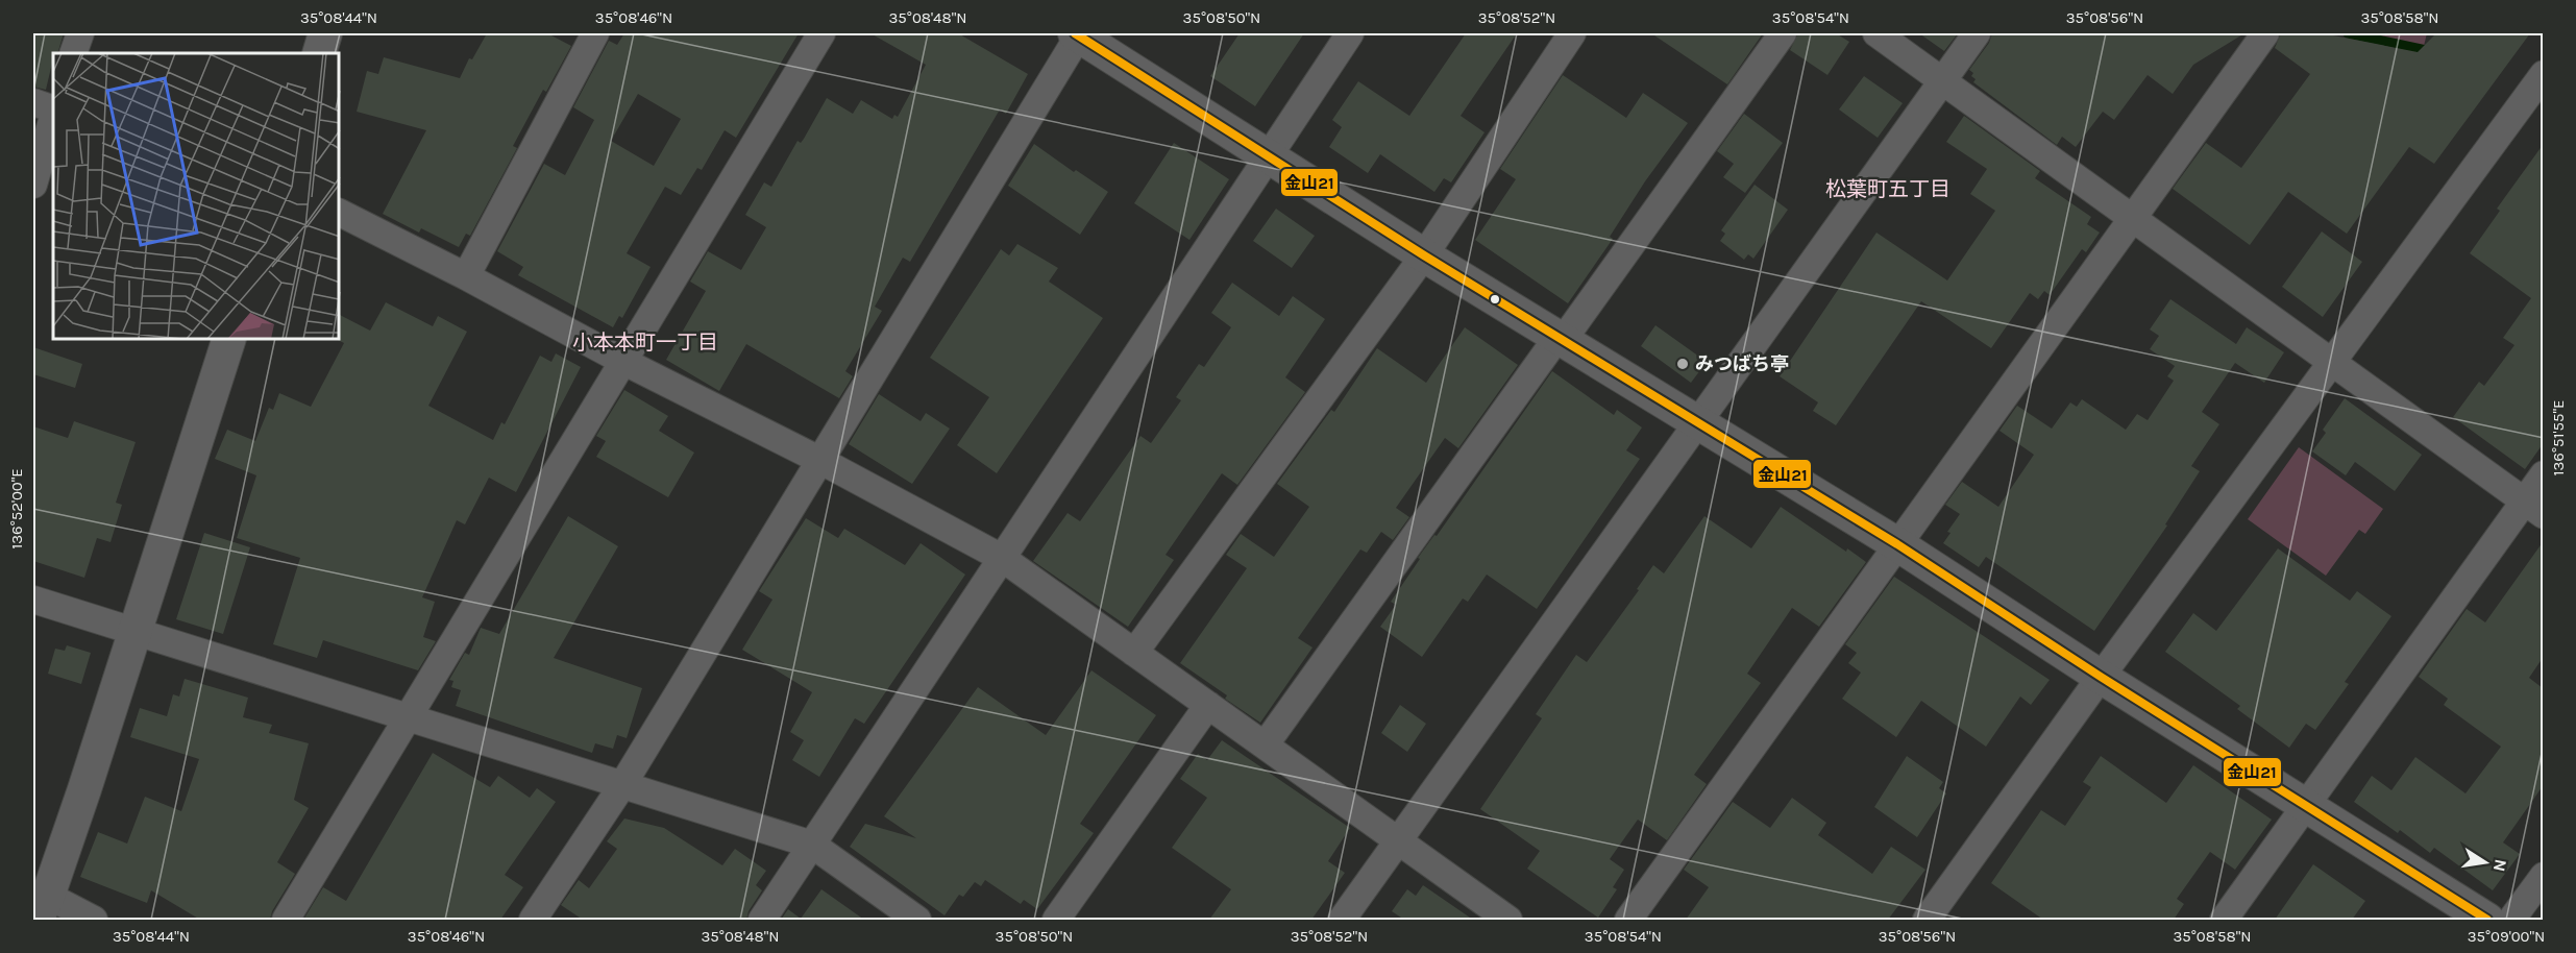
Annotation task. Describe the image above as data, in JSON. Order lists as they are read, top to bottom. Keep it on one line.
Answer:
{"districts":["松葉町五丁目","小本本町一丁目"],"places":["みつばち亭"],"lines":["transit line 金山21"],"north":"right","coordinates":["35°08'44\"N","35°08'46\"N","35°08'48\"N","35°08'50\"N","35°08'52\"N","35°08'54\"N","35°08'56\"N","35°08'58\"N","136°51'55\"E","136°52'00\"E","35°09'00\"N"]}
